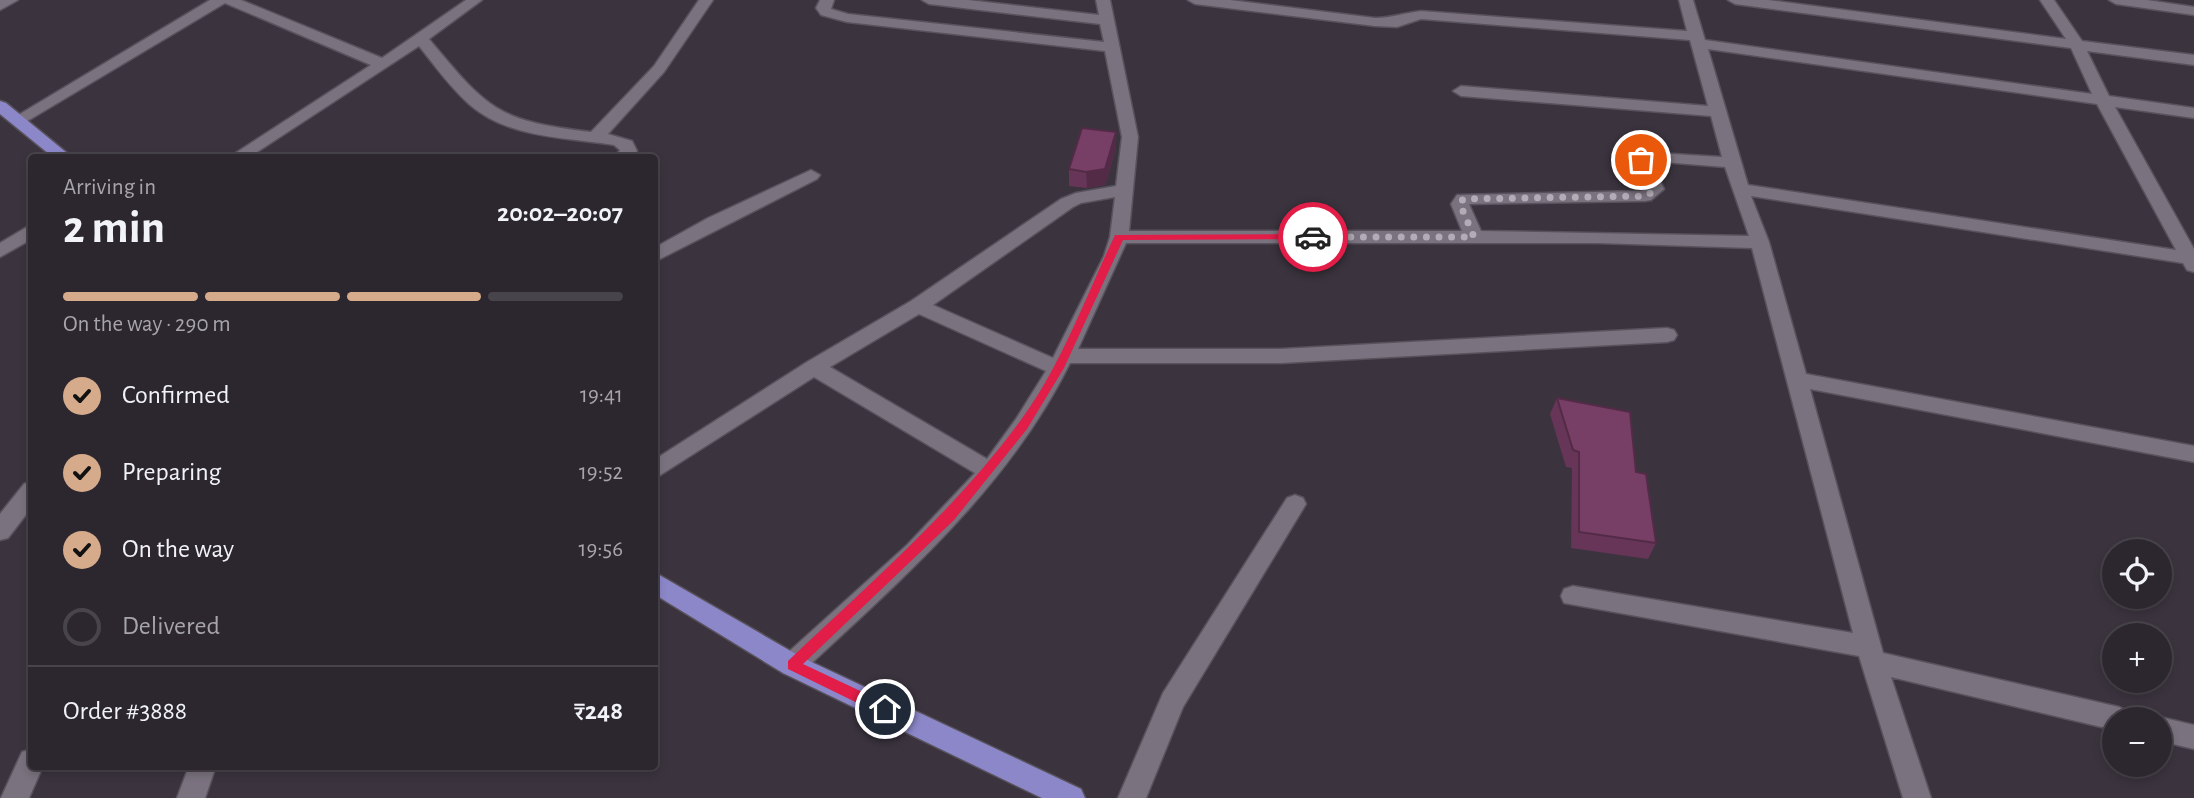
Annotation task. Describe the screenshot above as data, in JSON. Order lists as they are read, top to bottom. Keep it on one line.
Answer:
{"page":{"heading":["2 min","Arriving in","20:02–20:07"],"panel":["Order #3888","₹248"],"bar":"On the way · 290 m","list":[["Confirmed","19:41"],["Preparing","19:52"],["On the way","19:56"],"Delivered"],"map_buttons":["+","−"]}}
